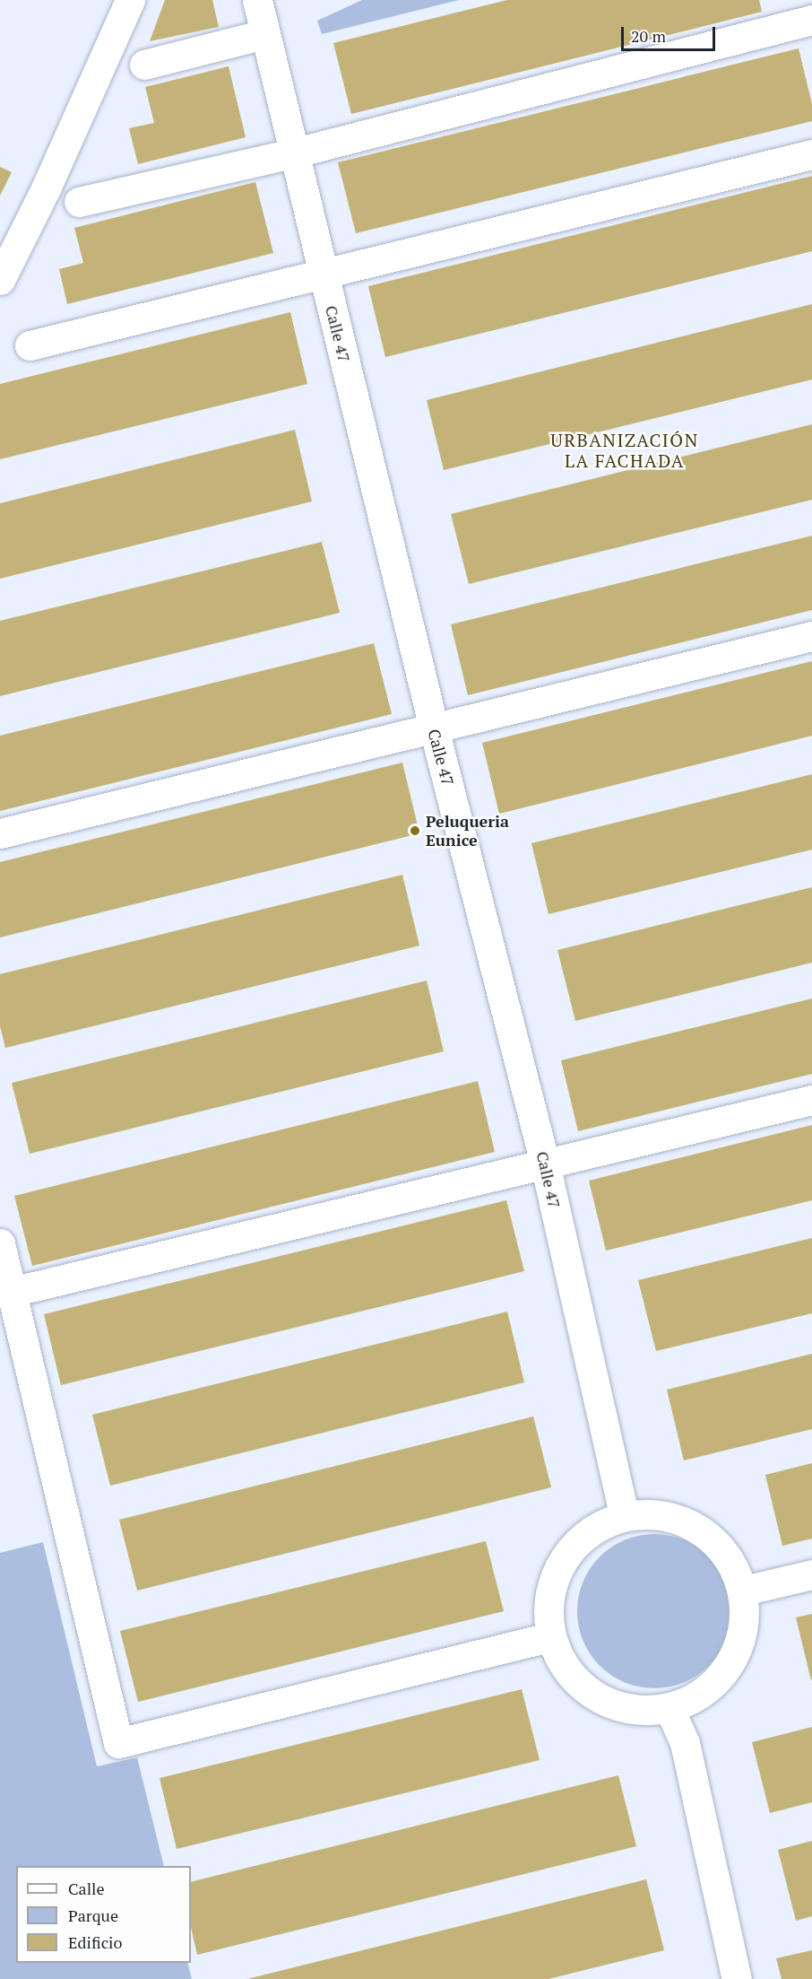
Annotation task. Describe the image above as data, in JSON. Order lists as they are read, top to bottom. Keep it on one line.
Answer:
{"streets":{"street":["Calle 47"]},"districts":["URBANIZACIÓN LA FACHADA"],"places":["Peluqueria Eunice"],"legend":["Calle","Parque","Edificio"],"scale_bar":"20 m"}
